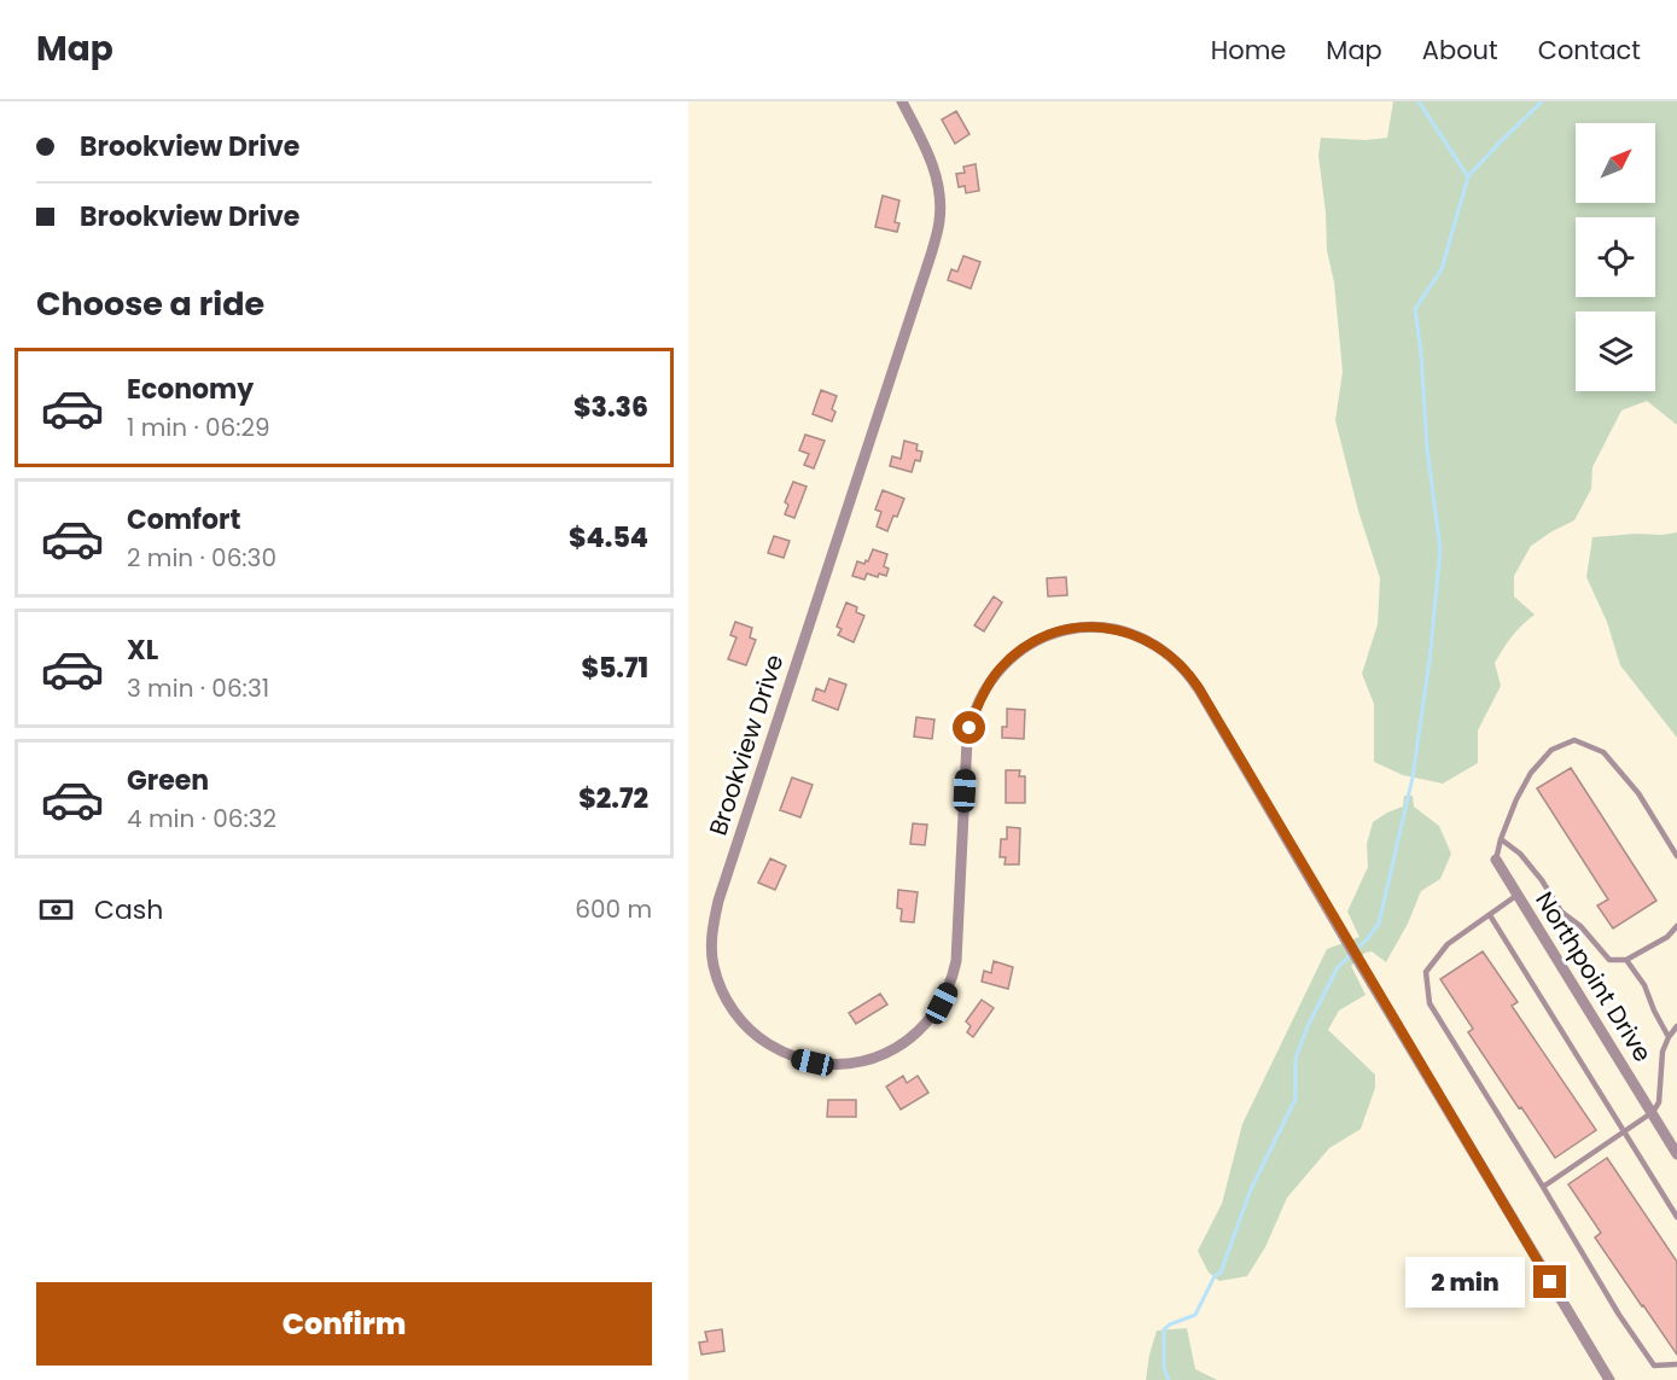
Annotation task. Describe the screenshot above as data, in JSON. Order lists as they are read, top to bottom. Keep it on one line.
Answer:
{"streets":{"street":["Brookview Drive","Northpoint Drive"]},"north":"top right","page":{"header":"Map","nav":["Home","Map","About","Contact"],"banner":["Brookview Drive","Brookview Drive"],"heading":"Choose a ride","list":[{"name":"Economy","note":"1 min · 06:29","value":"$3.36"},{"name":"Comfort","note":"2 min · 06:30","value":"$4.54"},{"name":"XL","note":"3 min · 06:31","value":"$5.71"},{"name":"Green","note":"4 min · 06:32","value":"$2.72"}],"pay":["Cash","600 m"],"bubble":"2 min","buttons":"Confirm"}}
